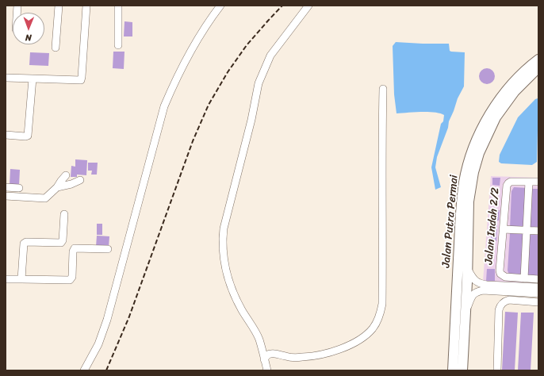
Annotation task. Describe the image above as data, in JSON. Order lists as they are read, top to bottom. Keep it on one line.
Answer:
{"streets":{"main road":["Jalan Putra Permai"],"street":["Jalan Indah 2/2"]},"north":"bottom"}
